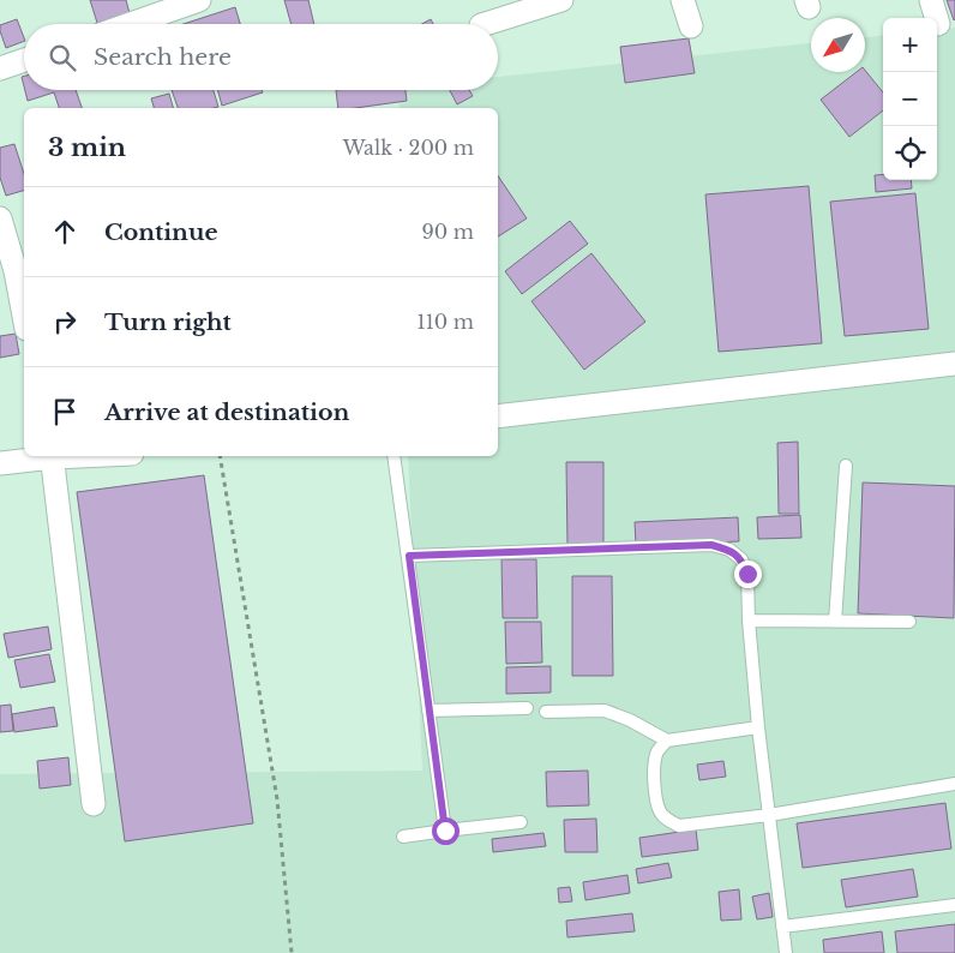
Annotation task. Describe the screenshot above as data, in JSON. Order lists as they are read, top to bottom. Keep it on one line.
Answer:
{"north":"bottom left","page":{"map_buttons":["+","−"],"search":"Search here","heading":["3 min","Walk · 200 m"],"list":[["Continue","90 m"],["Turn right","110 m"],"Arrive at destination"]}}
